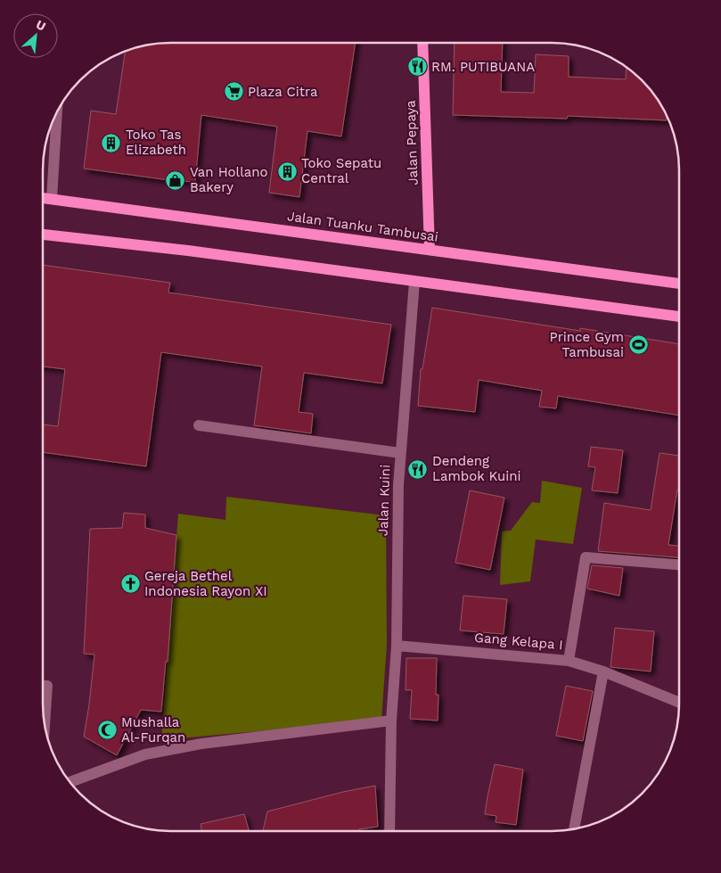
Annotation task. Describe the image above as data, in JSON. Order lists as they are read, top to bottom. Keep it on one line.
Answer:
{"streets":{"main road":["Jalan Pepaya","Jalan Tuanku Tambusai"],"street":["Jalan Kuini","Gang Kelapa I"]},"crossings":[["Jalan Pepaya","Jalan Tuanku Tambusai"],["Jalan Kuini","Gang Kelapa I"]],"places":{"restaurant":["RM. PUTIBUANA","Dendeng Lambok Kuini"],"supermarket":["Plaza Citra"],"building":["Toko Tas Elizabeth","Toko Sepatu Central"],"shop":["Van Hollano Bakery"],"sports":["Prince Gym Tambusai"],"church":["Gereja Bethel Indonesia Rayon XI"],"mosque":["Mushalla Al-Furqan"]},"north":"top right"}
